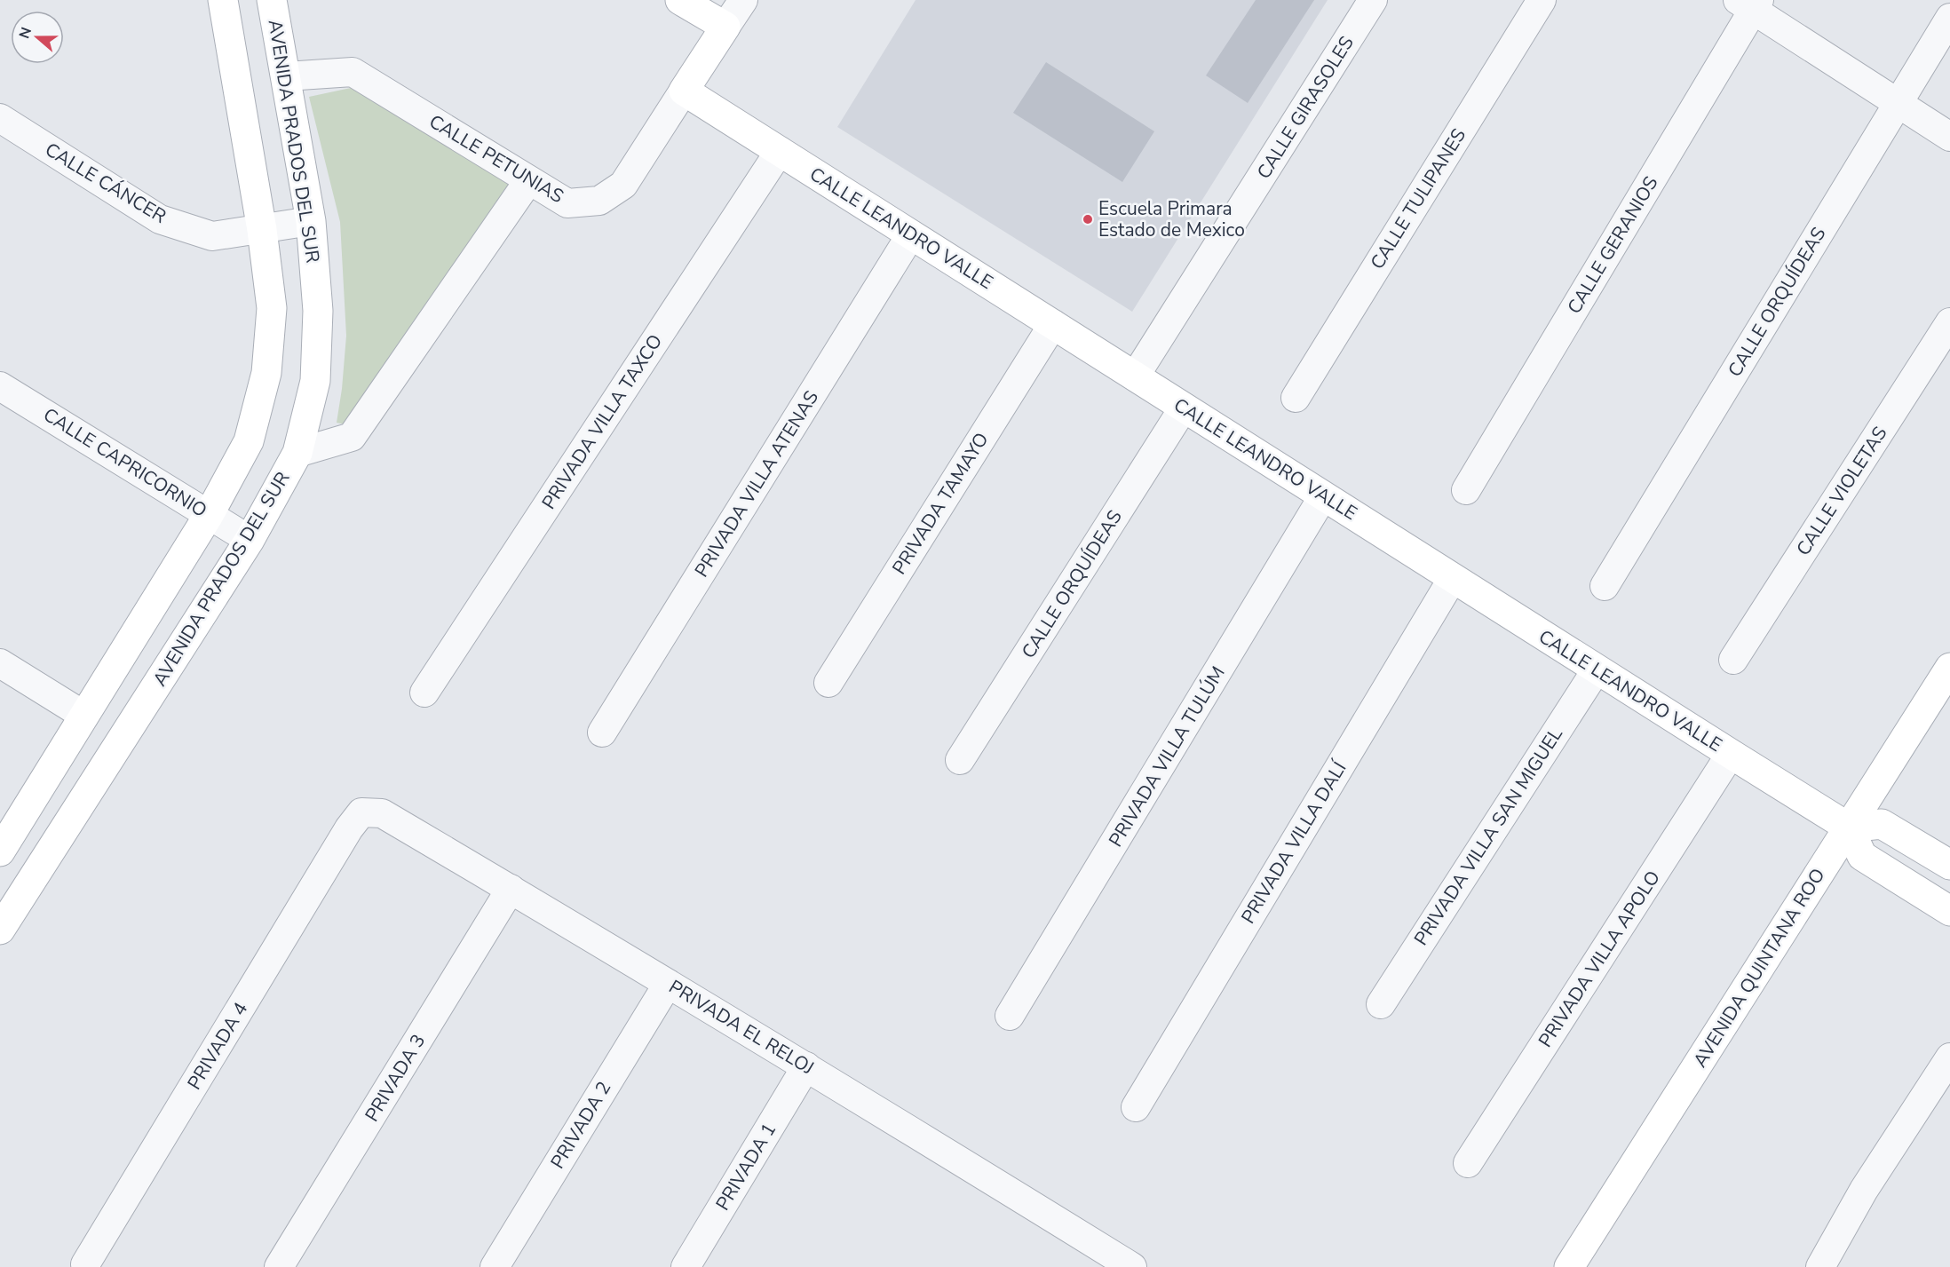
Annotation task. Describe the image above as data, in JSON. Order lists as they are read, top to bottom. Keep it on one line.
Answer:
{"streets":{"main road":["AVENIDA PRADOS DEL SUR","CALLE PETUNIAS","CALLE LEANDRO VALLE","AVENIDA QUINTANA ROO"],"street":["CALLE GIRASOLES","CALLE CÁNCER","CALLE TULIPANES","CALLE GERANIOS","CALLE ORQUÍDEAS","PRIVADA VILLA TAXCO","CALLE CAPRICORNIO","PRIVADA VILLA ATENAS","CALLE VIOLETAS","PRIVADA TAMAYO","PRIVADA VILLA TULÚM","PRIVADA VILLA SAN MIGUEL","PRIVADA VILLA DALÍ","PRIVADA VILLA APOLO","PRIVADA EL RELOJ","PRIVADA 4","PRIVADA 3","PRIVADA 2","PRIVADA 1"]},"crossings":[["CALLE GIRASOLES","CALLE LEANDRO VALLE"],["AVENIDA PRADOS DEL SUR","CALLE PETUNIAS"],["AVENIDA PRADOS DEL SUR","CALLE CÁNCER"],["AVENIDA PRADOS DEL SUR","CALLE CAPRICORNIO"],["CALLE PETUNIAS","CALLE LEANDRO VALLE"],["CALLE LEANDRO VALLE","CALLE ORQUÍDEAS"],["CALLE LEANDRO VALLE","PRIVADA VILLA TAXCO"],["CALLE LEANDRO VALLE","PRIVADA VILLA ATENAS"],["CALLE LEANDRO VALLE","PRIVADA TAMAYO"],["CALLE LEANDRO VALLE","PRIVADA VILLA TULÚM"],["CALLE LEANDRO VALLE","PRIVADA VILLA SAN MIGUEL"],["CALLE LEANDRO VALLE","PRIVADA VILLA DALÍ"],["CALLE LEANDRO VALLE","PRIVADA VILLA APOLO"],["CALLE LEANDRO VALLE","AVENIDA QUINTANA ROO"],["PRIVADA EL RELOJ","PRIVADA 4"],["PRIVADA EL RELOJ","PRIVADA 3"],["PRIVADA EL RELOJ","PRIVADA 2"],["PRIVADA EL RELOJ","PRIVADA 1"]],"places":["Escuela Primara Estado de Mexico"],"north":"left"}
